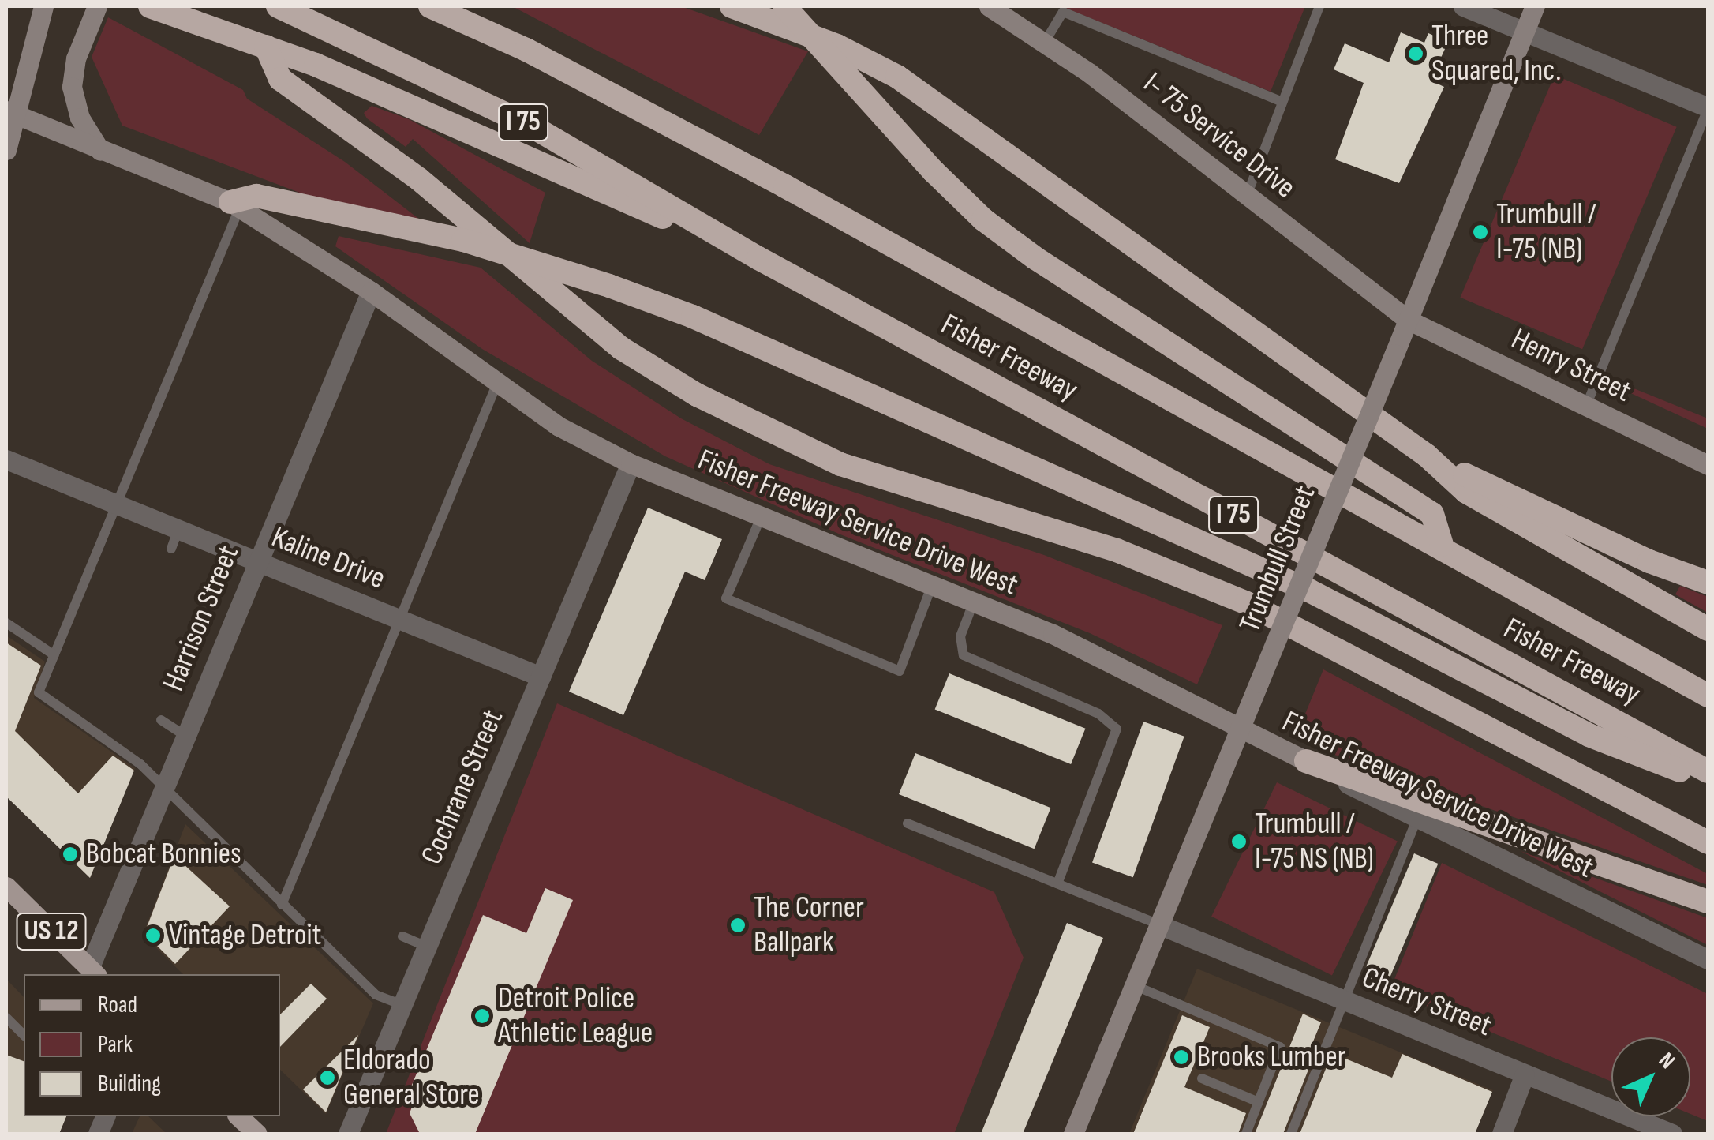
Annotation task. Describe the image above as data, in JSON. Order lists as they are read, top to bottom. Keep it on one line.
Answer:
{"streets":{"highway":["I 75","Fisher Freeway"],"main road":["US 12"],"street":["I- 75 Service Drive","Henry Street","Fisher Freeway Service Drive West","Kaline Drive","Trumbull Street","Harrison Street","Cochrane Street","Cherry Street"]},"crossings":[["I- 75 Service Drive","Henry Street"],["I- 75 Service Drive","Trumbull Street"],["Henry Street","Trumbull Street"],["Fisher Freeway Service Drive West","Trumbull Street"],["Fisher Freeway Service Drive West","Harrison Street"],["Fisher Freeway Service Drive West","Cochrane Street"],["Kaline Drive","Harrison Street"],["Kaline Drive","Cochrane Street"],["Trumbull Street","Cherry Street"],["Harrison Street","US 12"]],"places":["Three Squared, Inc.","Trumbull / I-75 (NB)","Trumbull / I-75 NS (NB)","Bobcat Bonnies","The Corner Ballpark","Vintage Detroit","Detroit Police Athletic League","Brooks Lumber","Eldorado General Store"],"legend":["Road","Park","Building"],"north":"top right"}
